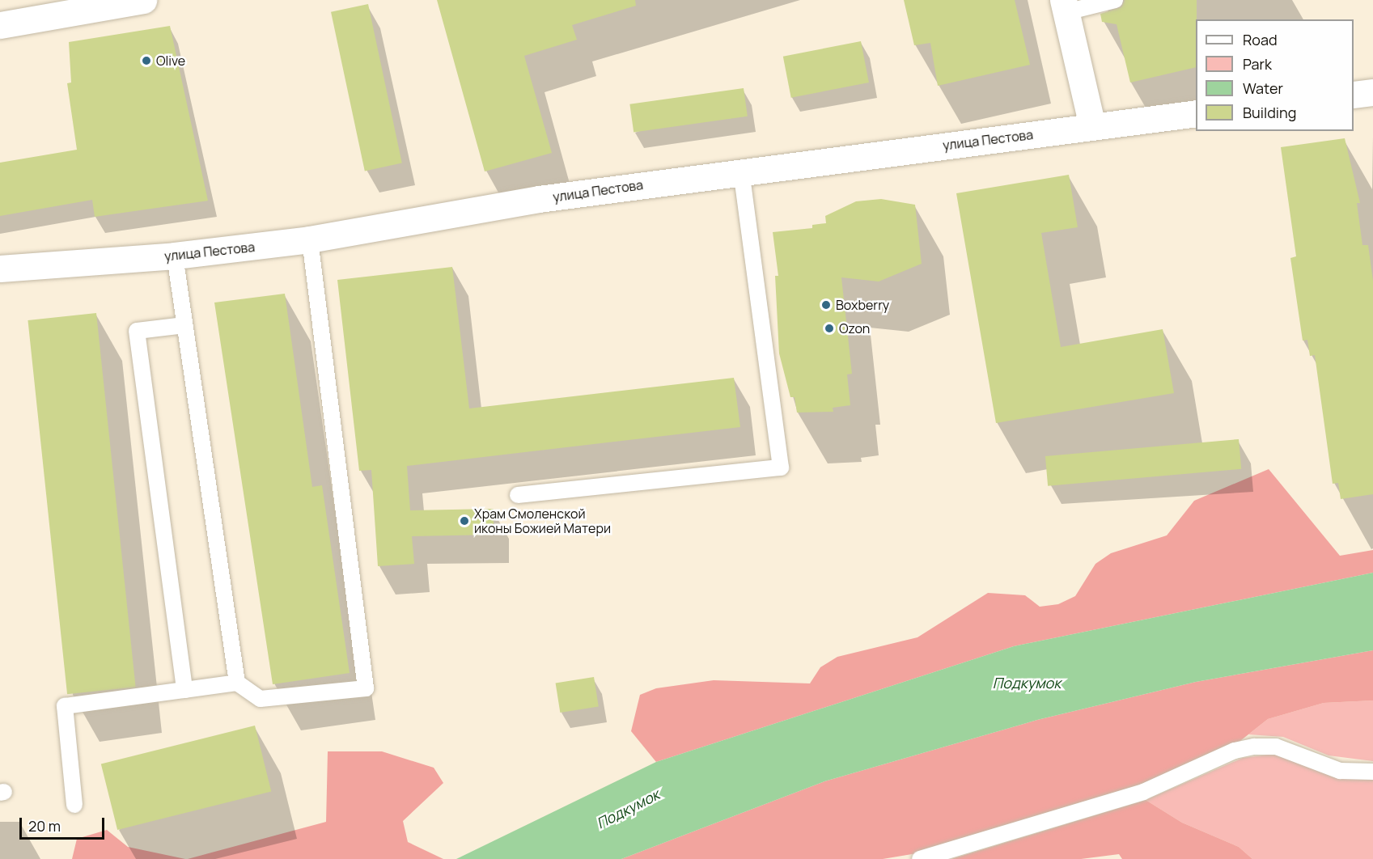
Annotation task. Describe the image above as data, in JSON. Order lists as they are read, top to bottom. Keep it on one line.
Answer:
{"streets":{"street":["улица Пестова"]},"water":["Подкумок"],"places":["Olive","Boxberry","Ozon","Храм Смоленской иконы Божией Матери"],"legend":["Road","Park","Water","Building"],"scale_bar":"20 m"}
